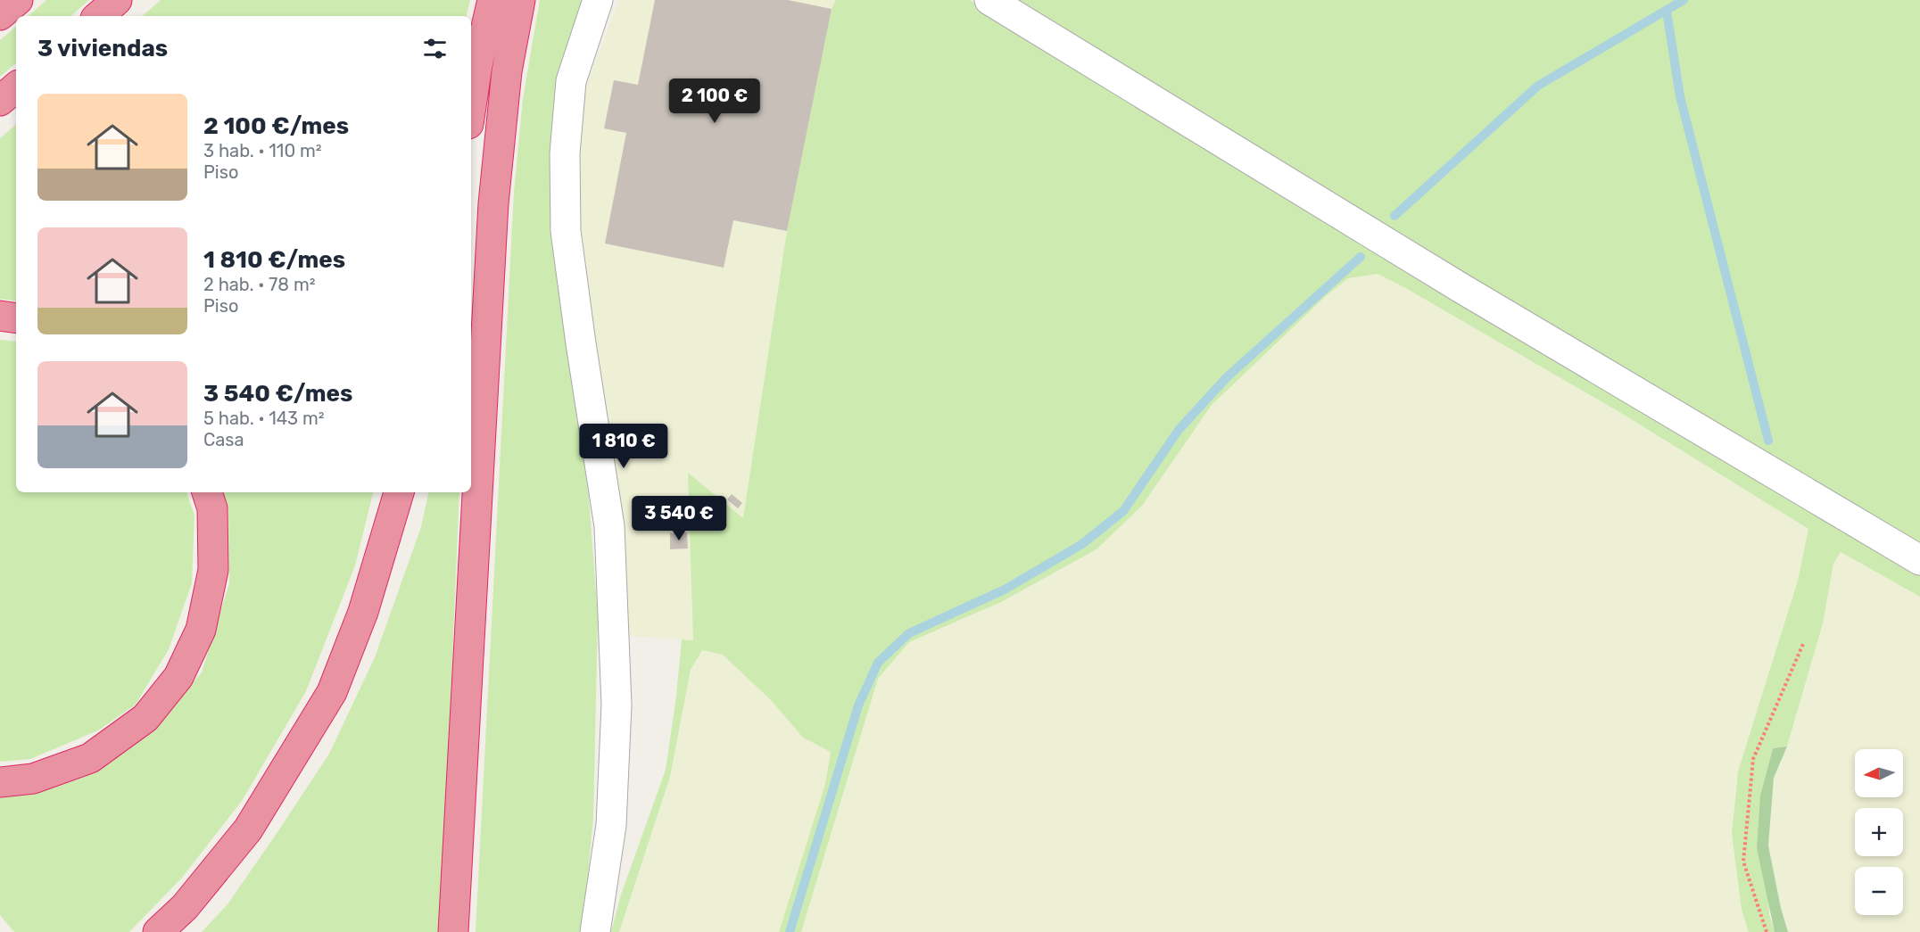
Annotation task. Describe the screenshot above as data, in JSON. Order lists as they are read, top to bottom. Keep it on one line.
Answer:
{"north":"left","page":{"heading":"3 viviendas","price":["2 100 €","1 810 €","3 540 €"],"list":[{"name":"2 100 €/mes","note":"3 hab. · 110 m² · Piso"},{"name":"1 810 €/mes","note":"2 hab. · 78 m² · Piso"},{"name":"3 540 €/mes","note":"5 hab. · 143 m² · Casa"}],"map_buttons":["+","−"]}}
